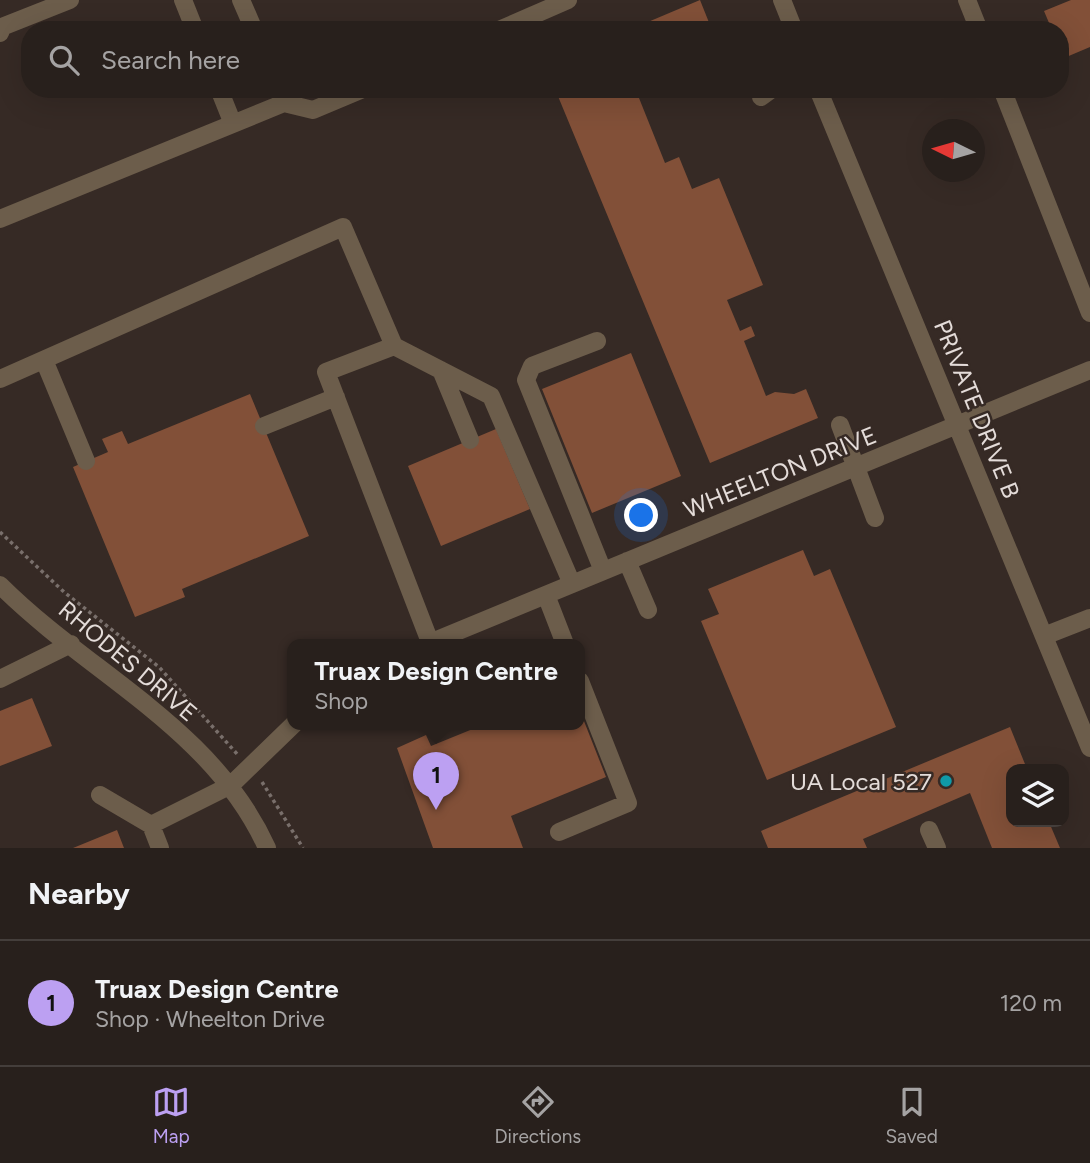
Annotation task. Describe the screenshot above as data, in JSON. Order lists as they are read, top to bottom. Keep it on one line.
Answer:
{"streets":{"street":["PRIVATE DRIVE B","WHEELTON DRIVE","RHODES DRIVE"]},"crossings":[["PRIVATE DRIVE B","WHEELTON DRIVE"]],"places":["UA Local 527"],"north":"left","page":{"search":"Search here","popup":["Truax Design Centre","Shop"],"pins":"1","heading":"Nearby","list":[{"mark":"1","name":"Truax Design Centre","note":"Shop · Wheelton Drive","value":"120 m"}],"nav":["Map","Directions","Saved"]}}
